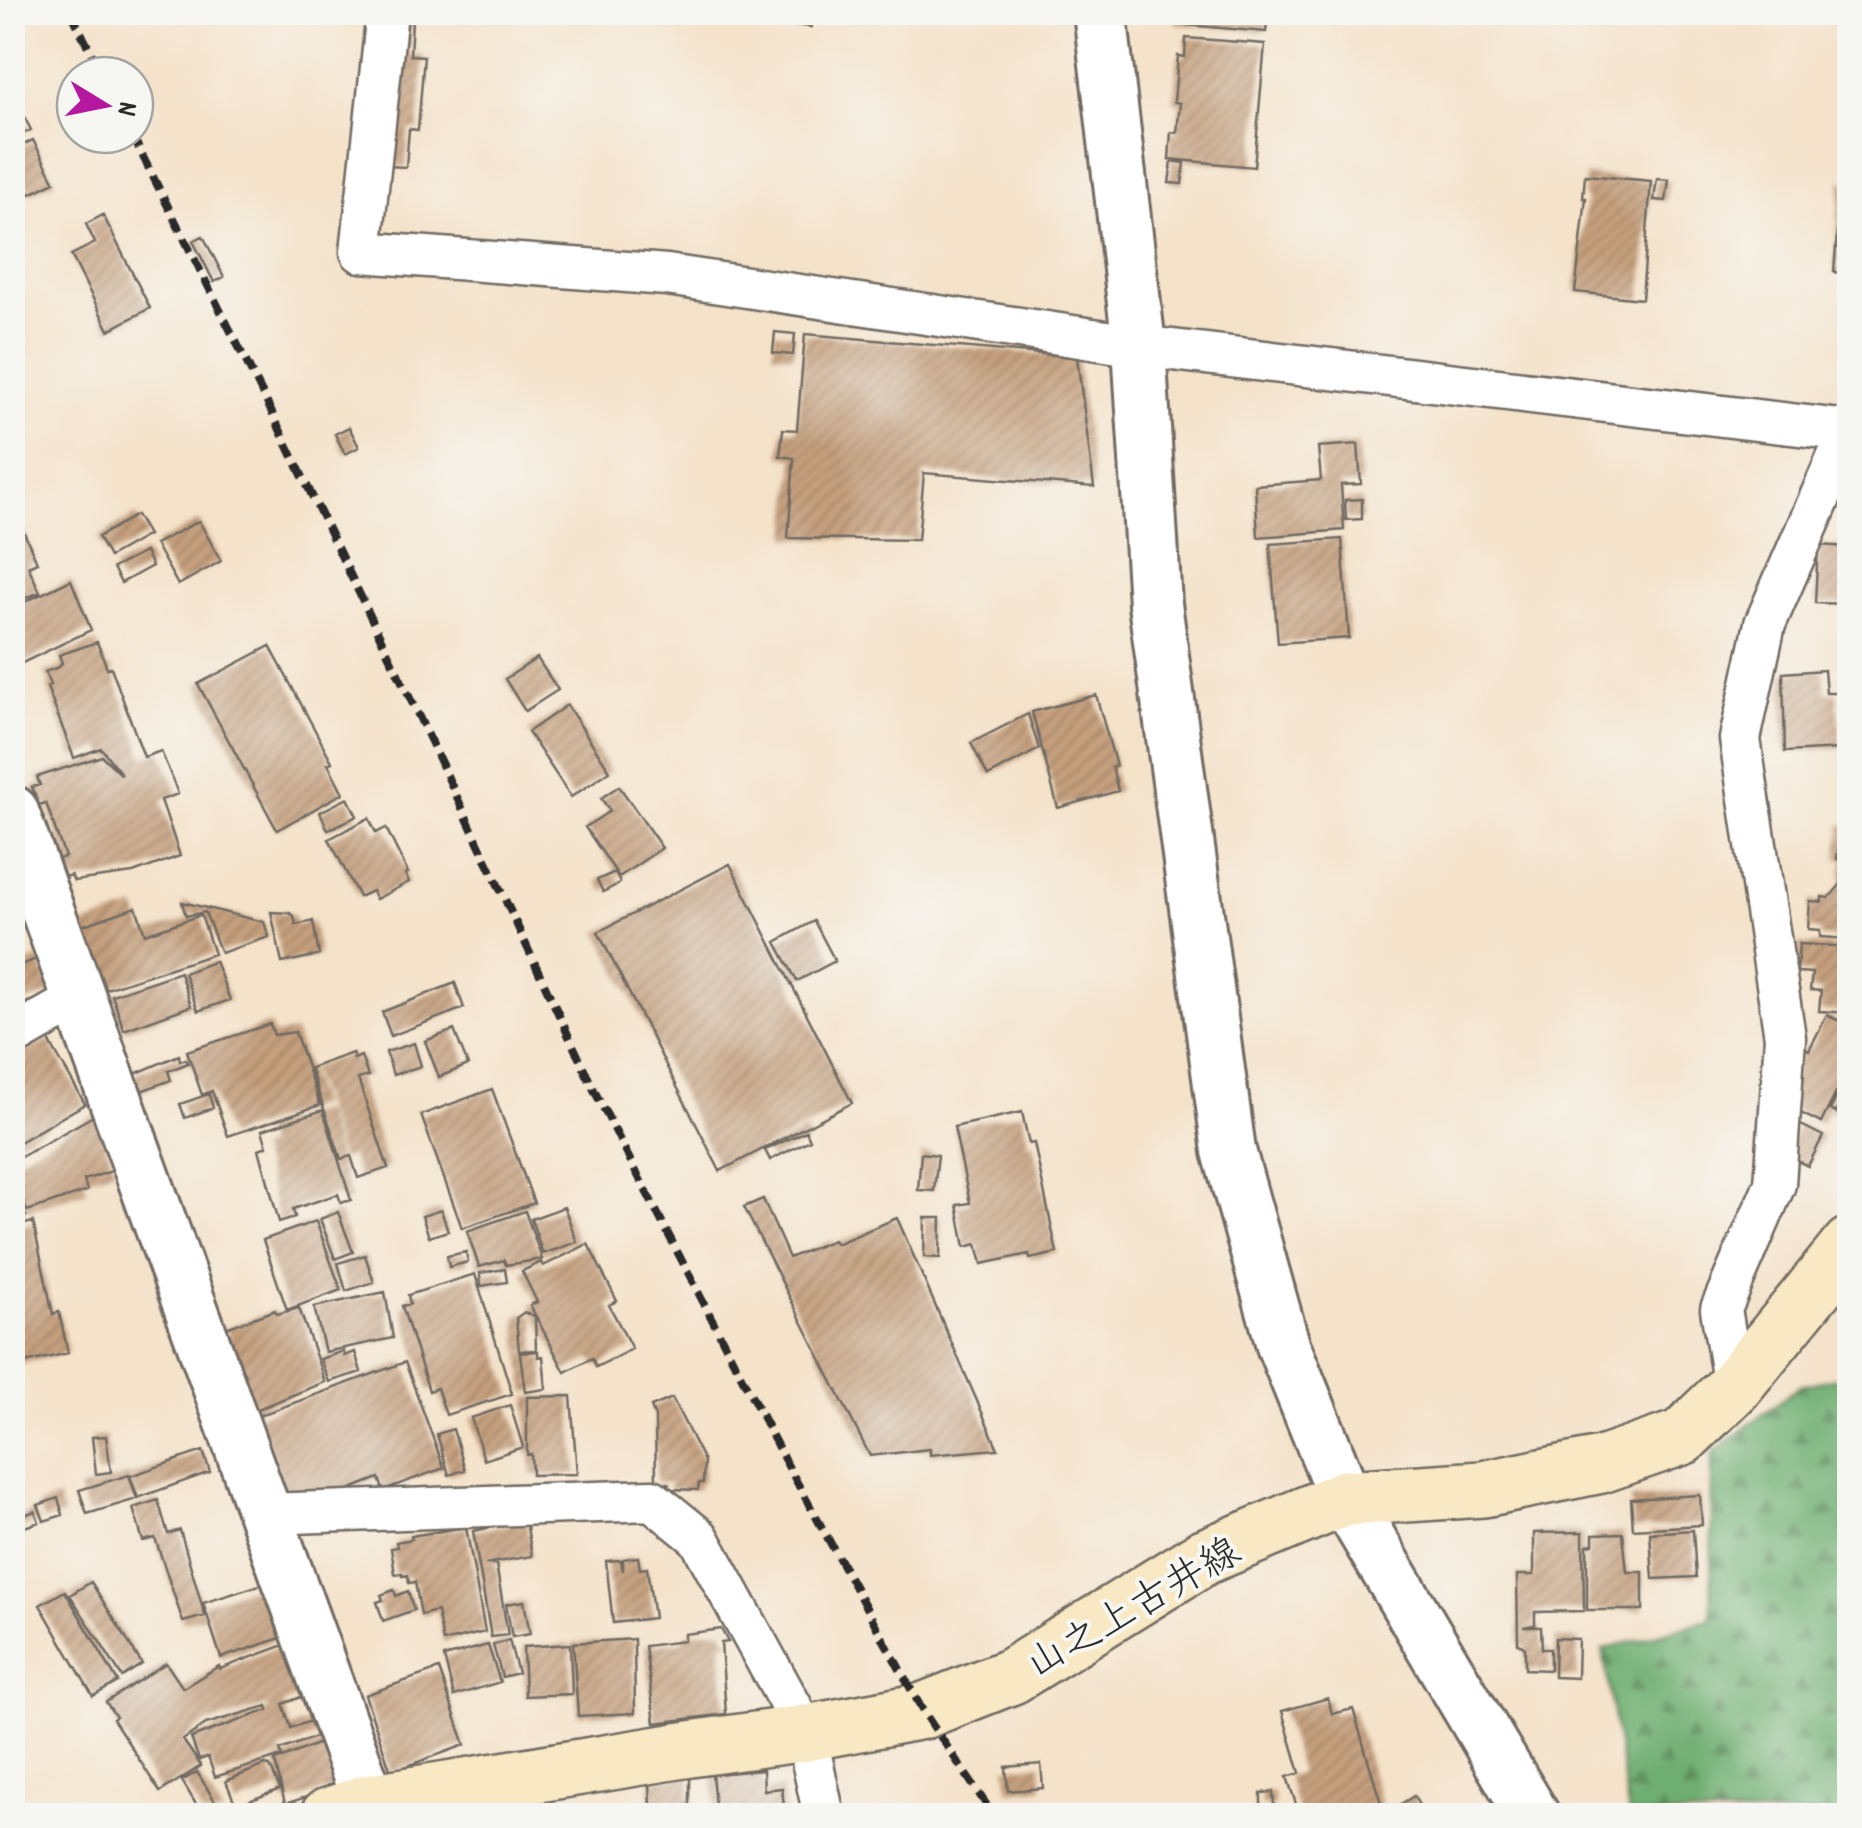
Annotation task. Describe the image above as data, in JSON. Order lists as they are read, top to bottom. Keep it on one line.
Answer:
{"streets":{"main road":["山之上古井線"]},"north":"right"}
